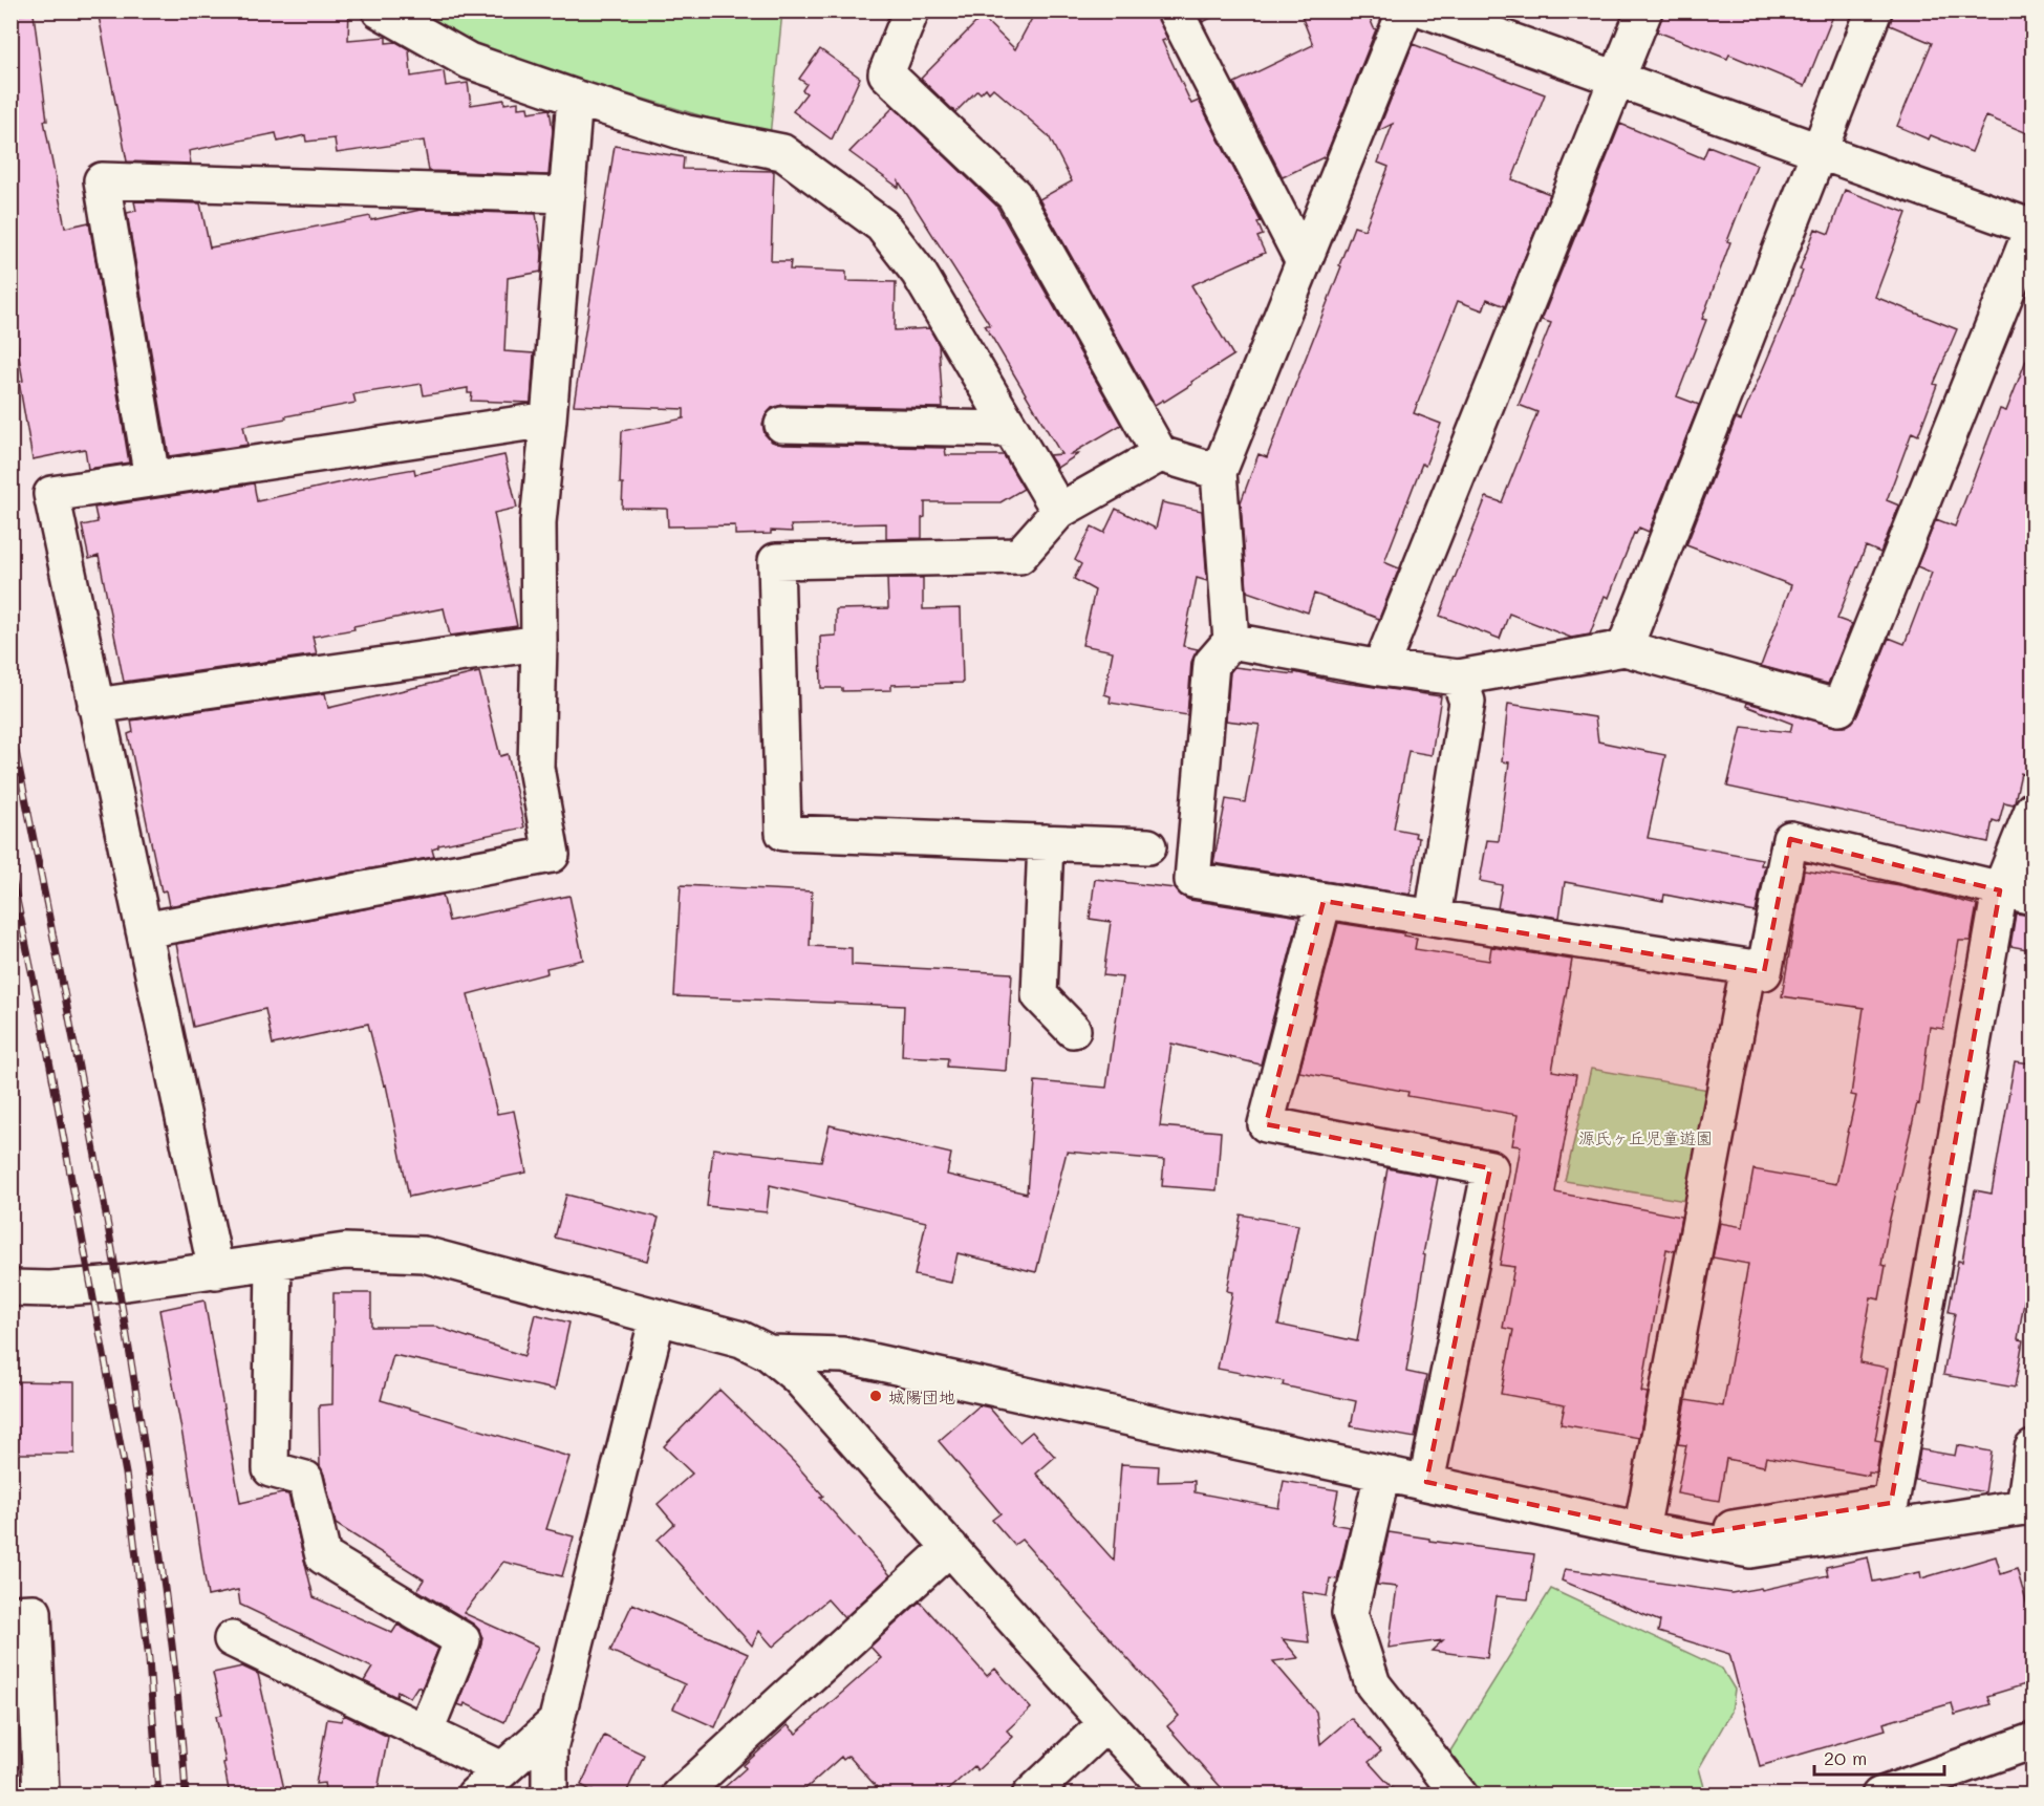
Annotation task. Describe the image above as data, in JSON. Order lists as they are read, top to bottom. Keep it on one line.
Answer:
{"parks":["源氏ヶ丘児童遊園"],"places":["城陽団地"],"scale_bar":"20 m"}
